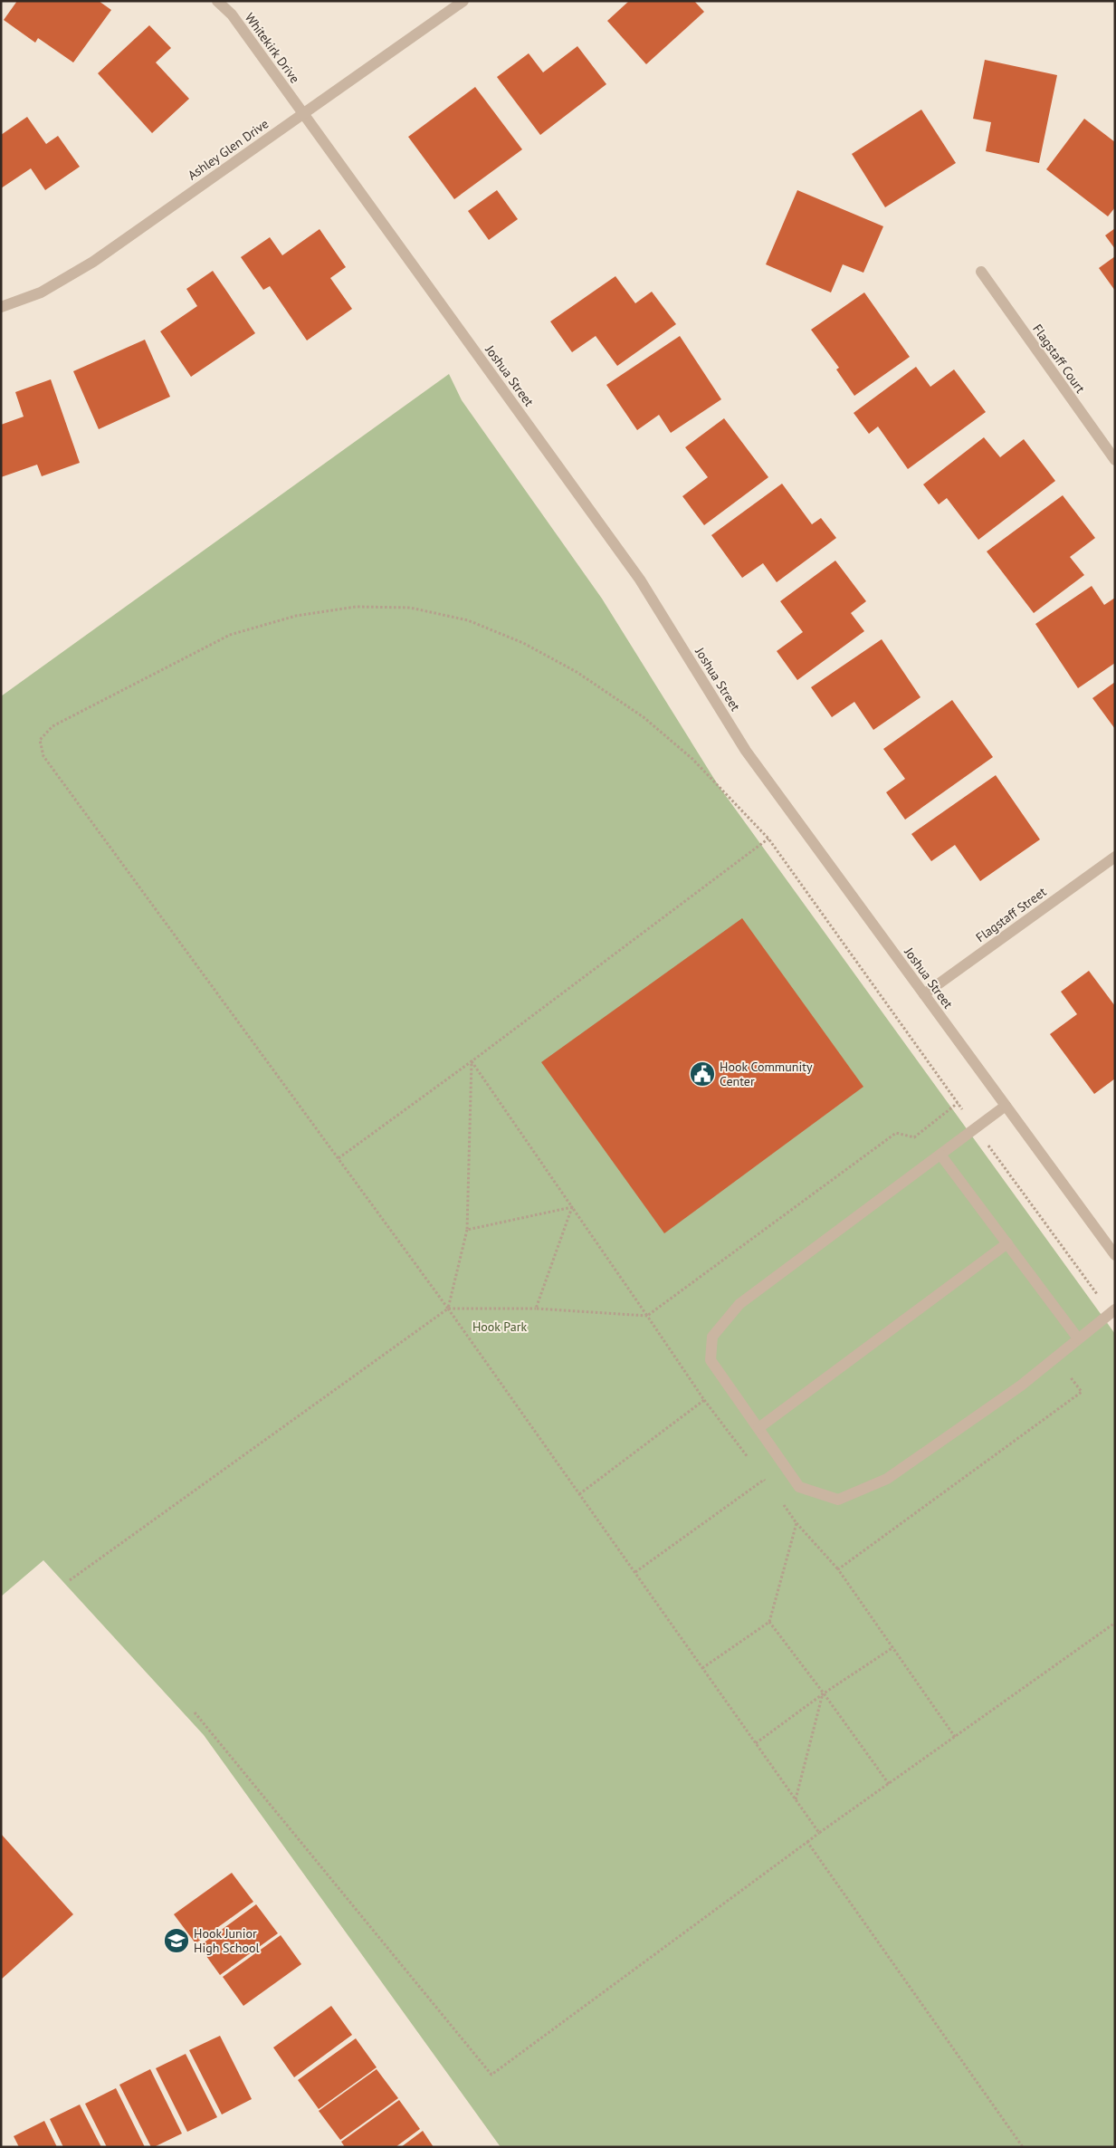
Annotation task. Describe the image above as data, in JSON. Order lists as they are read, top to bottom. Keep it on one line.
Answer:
{"streets":{"street":["Whitekirk Drive","Ashley Glen Drive","Flagstaff Court","Joshua Street","Flagstaff Street"]},"crossings":[["Whitekirk Drive","Ashley Glen Drive"],["Whitekirk Drive","Joshua Street"],["Ashley Glen Drive","Joshua Street"],["Joshua Street","Flagstaff Street"]],"parks":["Hook Park"],"places":{"public building":["Hook Community Center"],"school or university":["Hook Junior High School"]}}
